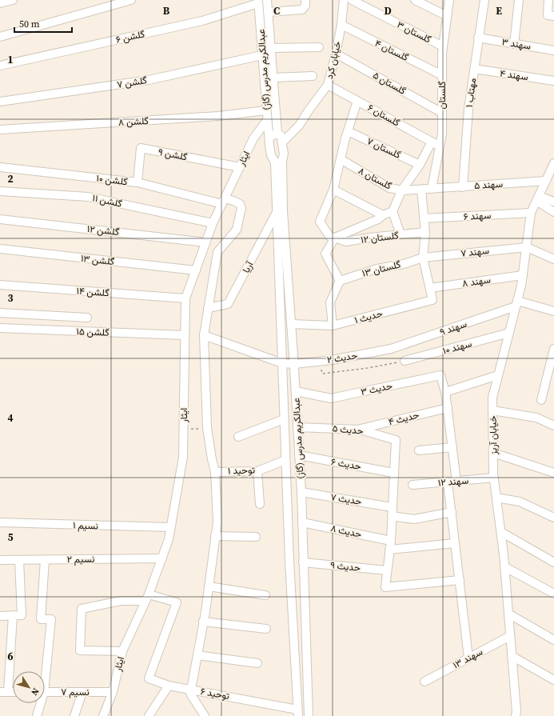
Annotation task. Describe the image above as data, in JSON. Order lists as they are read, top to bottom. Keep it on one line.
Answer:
{"streets":{"street":["گلستان ۳","گلشن ۶","سهند ۳","گلستان ۴","خیابان کرد","عبدالکریم مدرس (گاز)","سهند ۴","گلشن ۷","گلستان ۵","مهتاب ۱","گلستان","گلستان ۶","گلشن ۸","گلستان ۷","گلشن ۹","ایثار","گلستان ۸","گلشن ۱۰","سهند ۵","گلشن ۱۱","سهند ۶","گلشن ۱۲","گلستان ۱۲","سهند ۷","گلشن ۱۳","آریا","گلستان ۱۳","سهند ۸","گلشن ۱۴","حدیث ۱","سهند ۹","گلشن ۱۵","سهند ۱۰","حدیث ۲","حدیث ۳","حدیث ۴","حدیث ۵","خیابان آریز","حدیث ۶","توحید ۱","سهند ۱۲","حدیث ۷","نسیم ۱","حدیث ۸","نسیم ۲","حدیث ۹","سهند ۱۳","نسیم ۷","توحید ۶"]},"crossings":[["گلستان ۳","گلستان"],["گلشن ۶","عبدالکریم مدرس (گاز)"],["سهند ۳","مهتاب ۱"],["گلستان ۴","خیابان کرد"],["گلستان ۴","گلستان"],["خیابان کرد","گلستان ۵"],["خیابان کرد","گلستان ۶"],["عبدالکریم مدرس (گاز)","گلشن ۷"],["عبدالکریم مدرس (گاز)","گلشن ۸"],["عبدالکریم مدرس (گاز)","ایثار"],["عبدالکریم مدرس (گاز)","آریا"],["عبدالکریم مدرس (گاز)","حدیث ۱"],["عبدالکریم مدرس (گاز)","حدیث ۲"],["عبدالکریم مدرس (گاز)","حدیث ۳"],["عبدالکریم مدرس (گاز)","حدیث ۵"],["عبدالکریم مدرس (گاز)","حدیث ۶"],["عبدالکریم مدرس (گاز)","توحید ۱"],["عبدالکریم مدرس (گاز)","حدیث ۷"],["عبدالکریم مدرس (گاز)","حدیث ۸"],["عبدالکریم مدرس (گاز)","حدیث ۹"],["عبدالکریم مدرس (گاز)","توحید ۶"],["سهند ۴","مهتاب ۱"],["گلستان ۵","گلستان"],["مهتاب ۱","سهند ۵"],["گلستان","گلستان ۶"],["گلستان","گلستان ۸"],["گلستان","سهند ۵"],["گلشن ۹","ایثار"],["گلشن ۹","گلشن ۱۰"],["ایثار","گلشن ۱۰"],["ایثار","گلشن ۱۱"],["ایثار","گلشن ۱۲"],["ایثار","گلشن ۱۳"],["ایثار","گلشن ۱۴"],["ایثار","گلشن ۱۵"],["ایثار","نسیم ۱"],["ایثار","نسیم ۲"],["ایثار","نسیم ۷"],["ایثار","توحید ۶"],["گلستان ۸","سهند ۵"],["گلشن ۱۰","آریا"],["گلشن ۱۰","حدیث ۲"],["گلشن ۱۰","توحید ۱"],["گلشن ۱۰","توحید ۶"],["سهند ۵","خیابان آریز"],["سهند ۶","خیابان آریز"],["سهند ۷","گلستان ۱۳"],["سهند ۷","خیابان آریز"],["سهند ۸","حدیث ۱"],["سهند ۸","خیابان آریز"],["سهند ۹","حدیث ۲"],["سهند ۹","خیابان آریز"],["سهند ۱۰","خیابان آریز"],["حدیث ۴","حدیث ۵"],["حدیث ۵","حدیث ۶"],["خیابان آریز","سهند ۱۲"],["خیابان آریز","سهند ۱۳"]],"scale_bar":"50 m","north":"bottom right","grid":{"columns":["B","C","D","E"],"rows":["1","2","3","4","5","6"]}}
